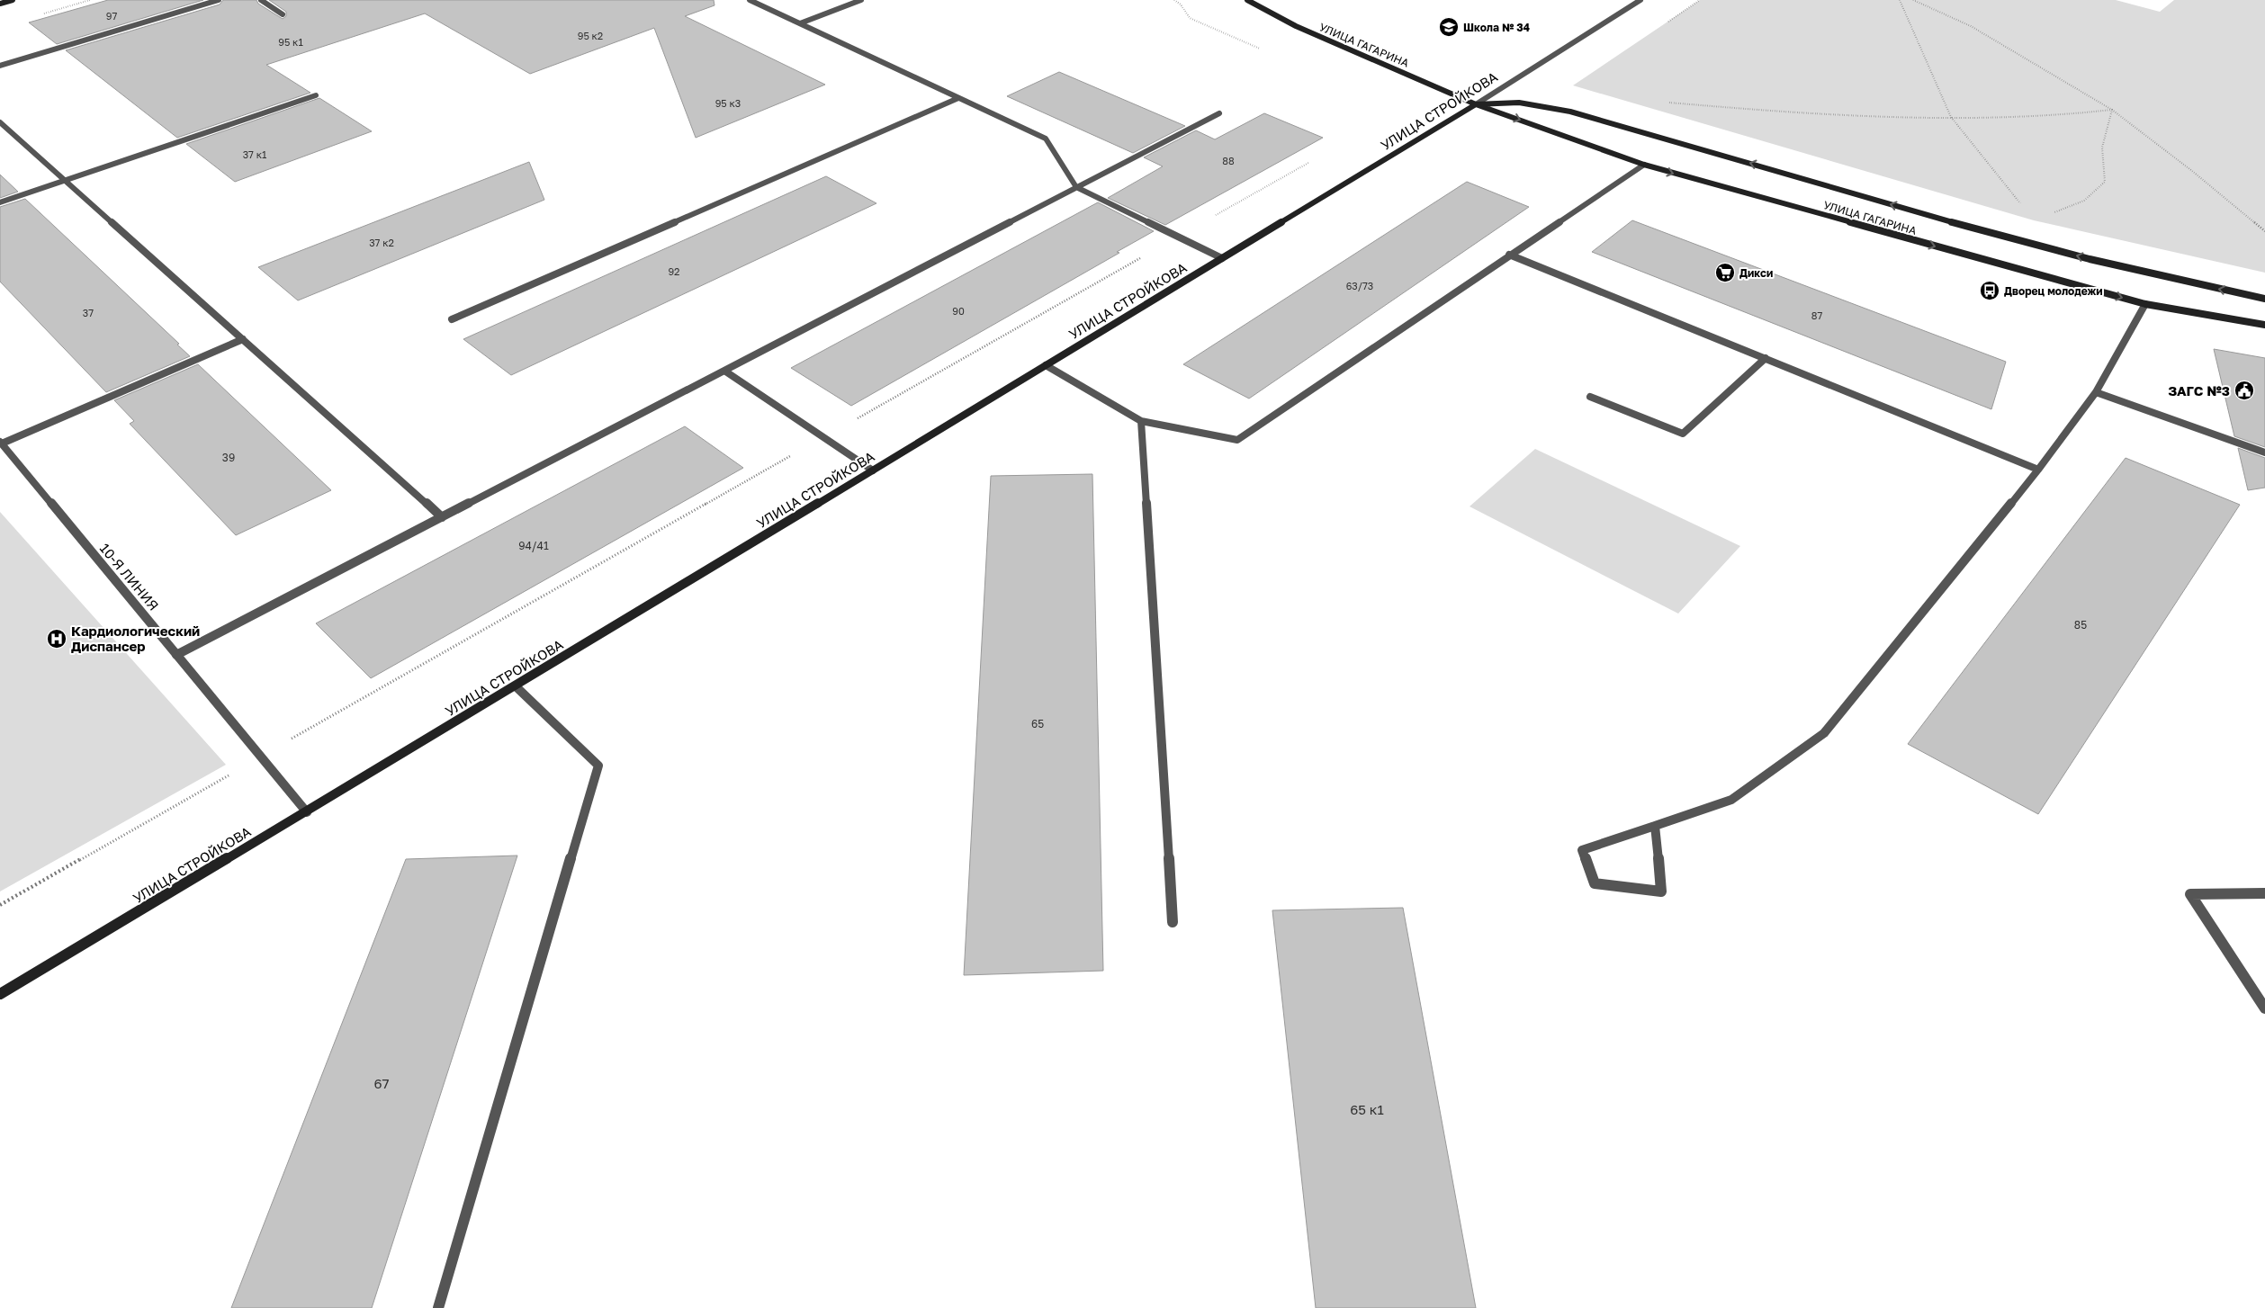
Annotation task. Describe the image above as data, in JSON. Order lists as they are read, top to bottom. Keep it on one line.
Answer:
{"streets":{"street":["УЛИЦА ГАГАРИНА","УЛИЦА СТРОЙКОВА","10-Я ЛИНИЯ"]},"crossings":[["УЛИЦА ГАГАРИНА","УЛИЦА СТРОЙКОВА"],["УЛИЦА СТРОЙКОВА","10-Я ЛИНИЯ"]],"places":{"school or university":["Школа № 34"],"supermarket":["Дикси"],"bus stop":["Дворец молодежи"],"public building":["ЗАГС №3"],"hospital":["Кардиологический Диспансер"]},"house_numbers":["97","95 к2","95 к1","95 к3","37 к1","88","37 к2","92","63/73","90","37","87","39","94/41","85","65","67","65 к1"]}
